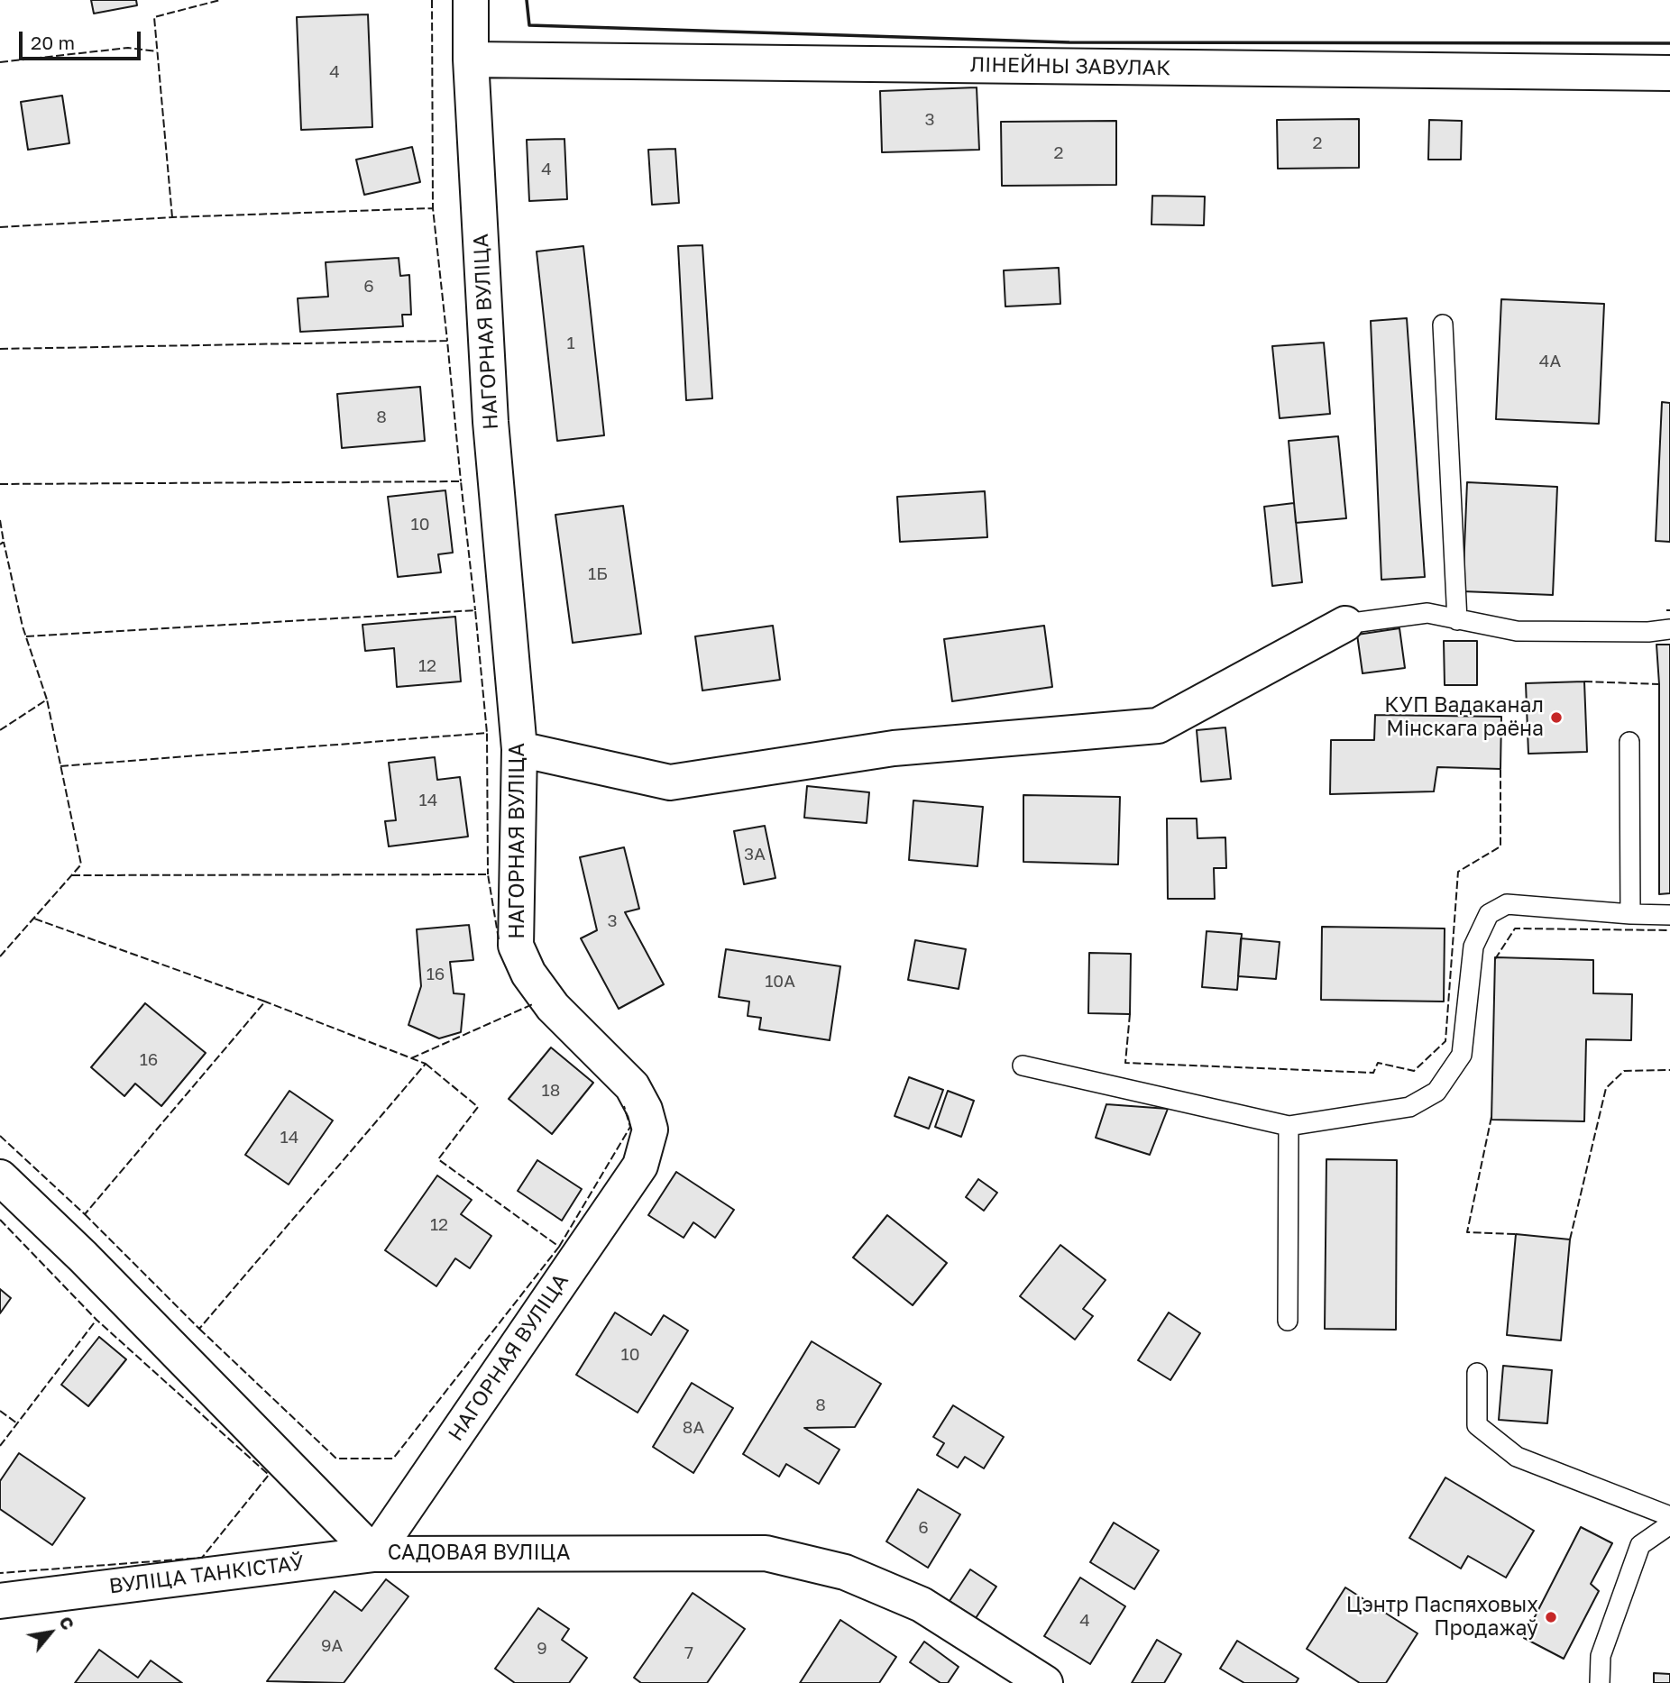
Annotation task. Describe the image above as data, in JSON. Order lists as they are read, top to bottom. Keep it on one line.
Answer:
{"streets":{"street":["ЛІНЕЙНЫ ЗАВУЛАК","НАГОРНАЯ ВУЛІЦА","САДОВАЯ ВУЛІЦА","ВУЛІЦА ТАНКІСТАЎ"]},"crossings":[["ЛІНЕЙНЫ ЗАВУЛАК","НАГОРНАЯ ВУЛІЦА"],["НАГОРНАЯ ВУЛІЦА","САДОВАЯ ВУЛІЦА"],["НАГОРНАЯ ВУЛІЦА","ВУЛІЦА ТАНКІСТАЎ"],["САДОВАЯ ВУЛІЦА","ВУЛІЦА ТАНКІСТАЎ"]],"places":["КУП Вадаканал Мінскага раёна","Цэнтр Паспяховых Продажаў"],"house_numbers":["4","3","2","2","4","6","1","4А","8","10","1Б","12","14","3А","3","16","10А","16","18","14","12","10","8","8А","6","4","9А","9","7"],"scale_bar":"20 m","north":"top right"}
